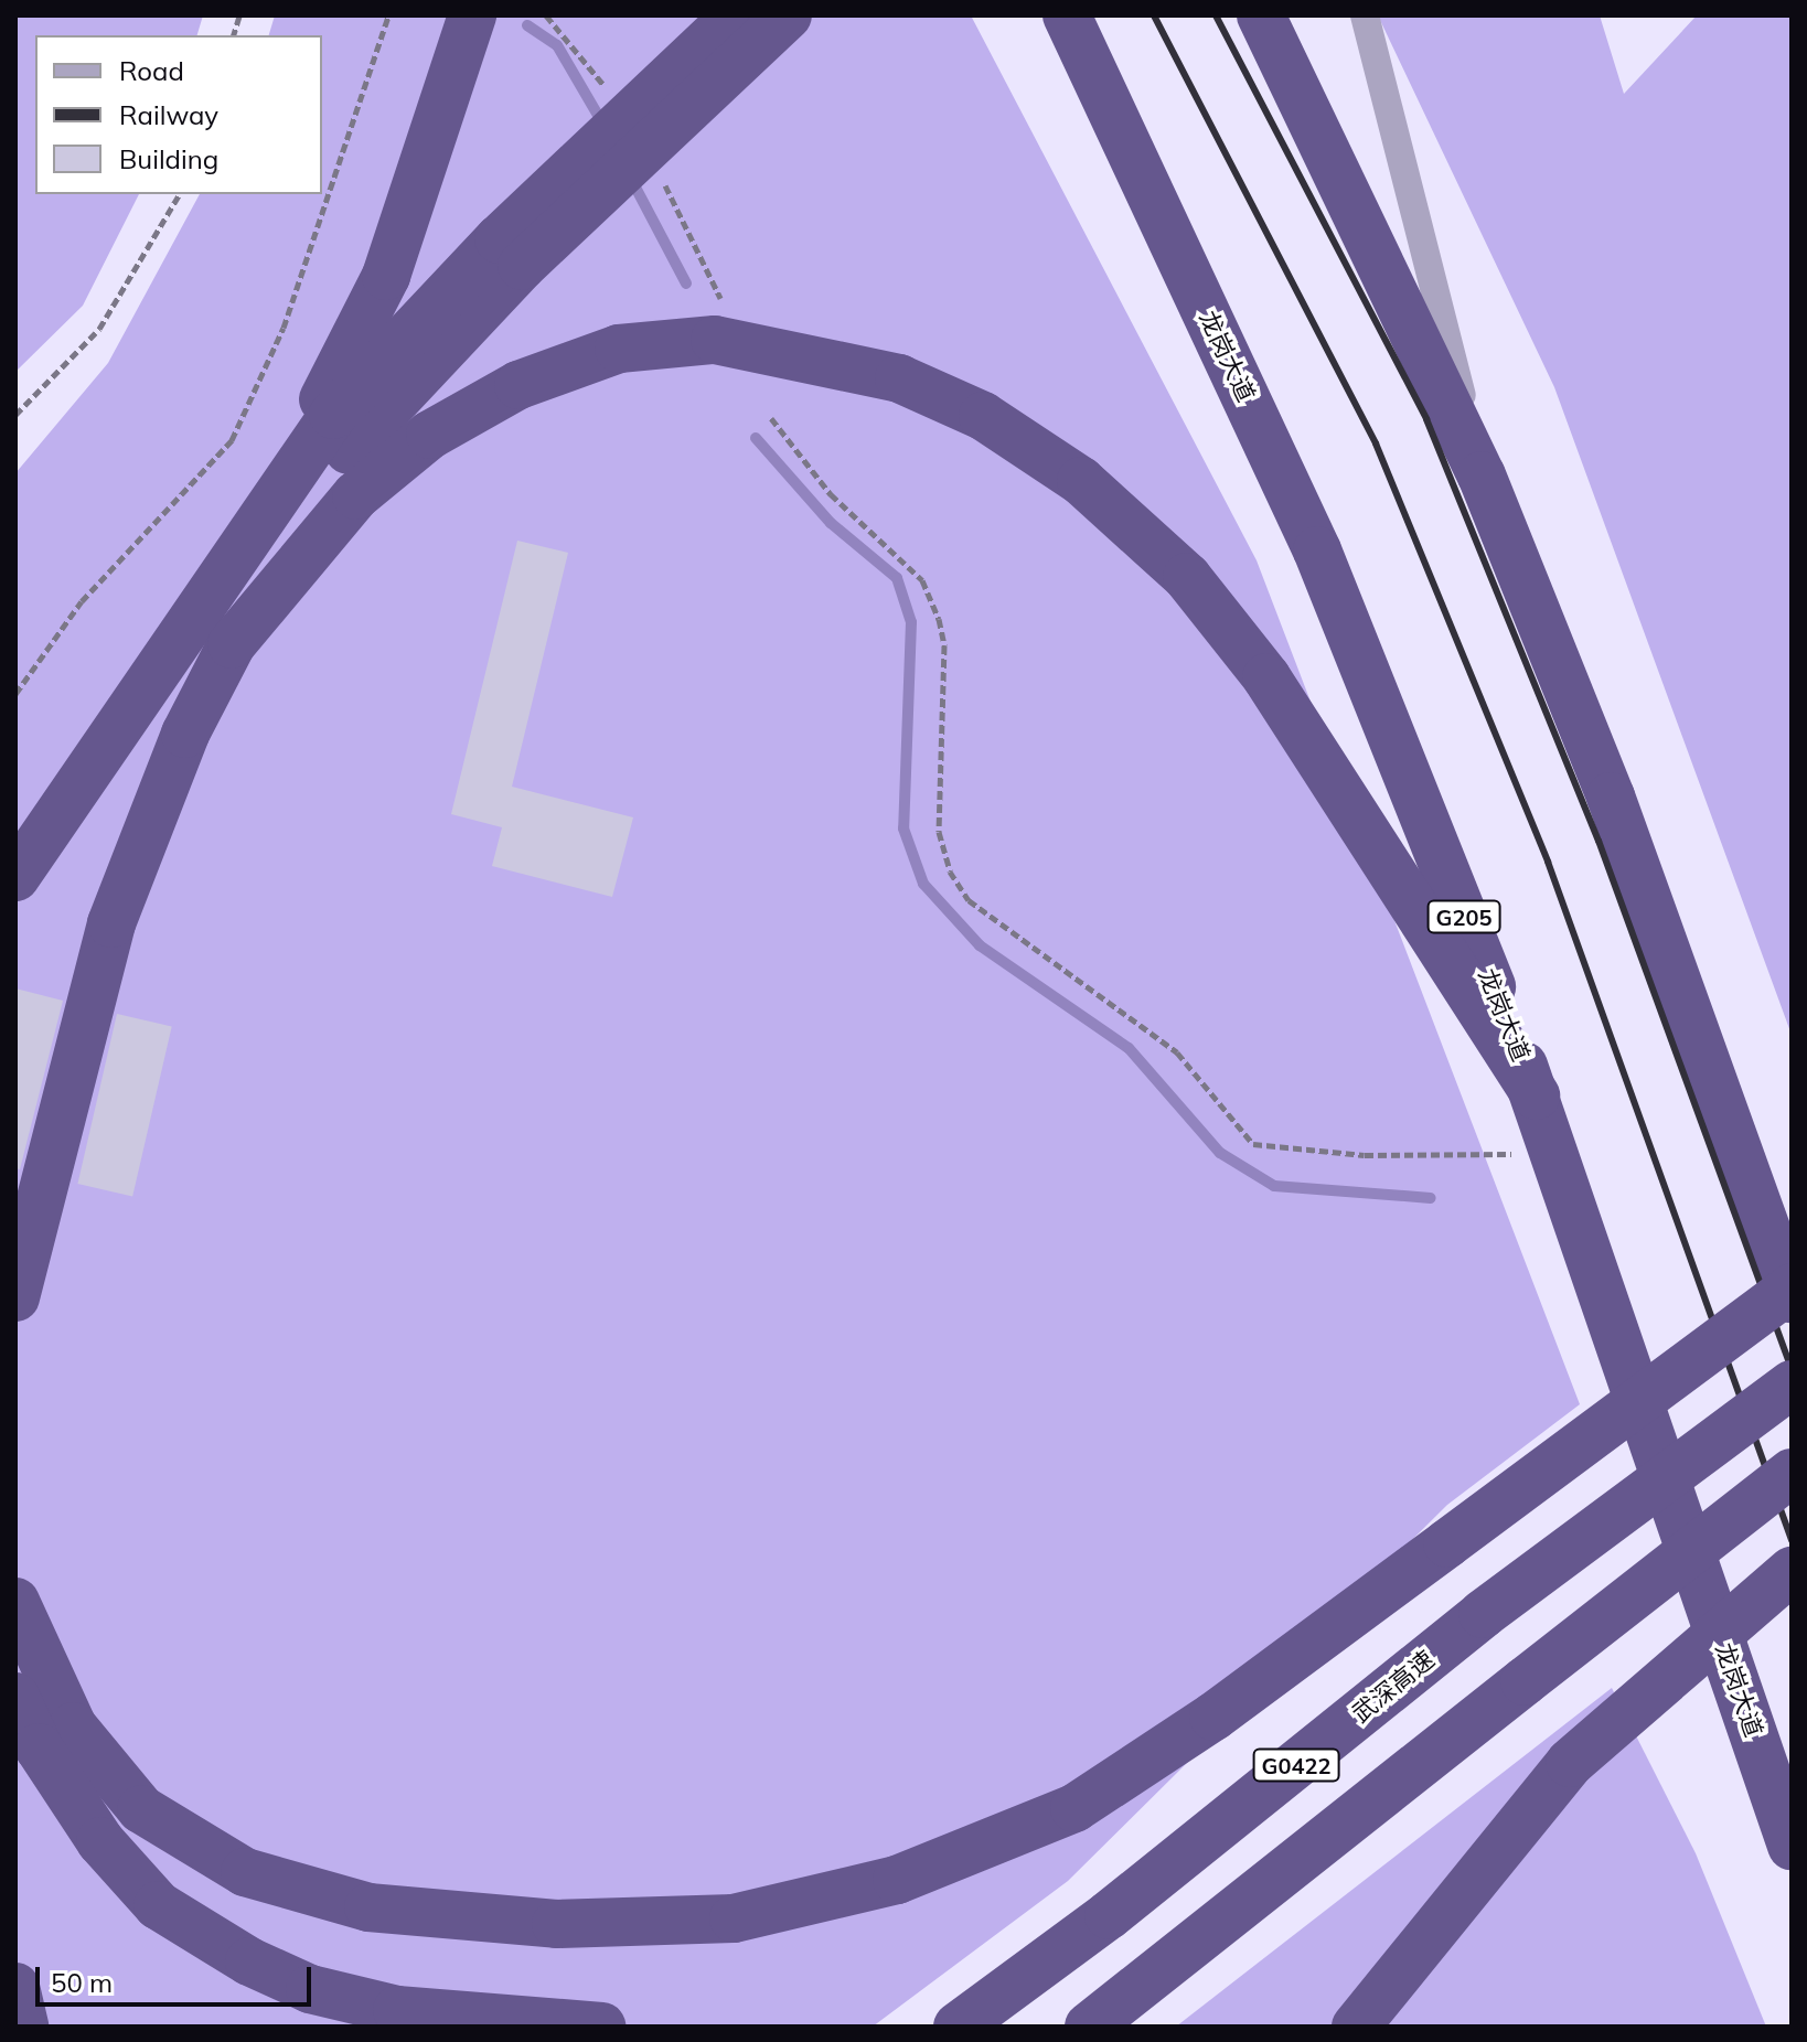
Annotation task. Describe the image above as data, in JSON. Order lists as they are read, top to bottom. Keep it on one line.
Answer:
{"streets":{"highway":["龙岗大道","G205","武深高速","G0422"]},"legend":["Road","Railway","Building"],"scale_bar":"50 m"}
